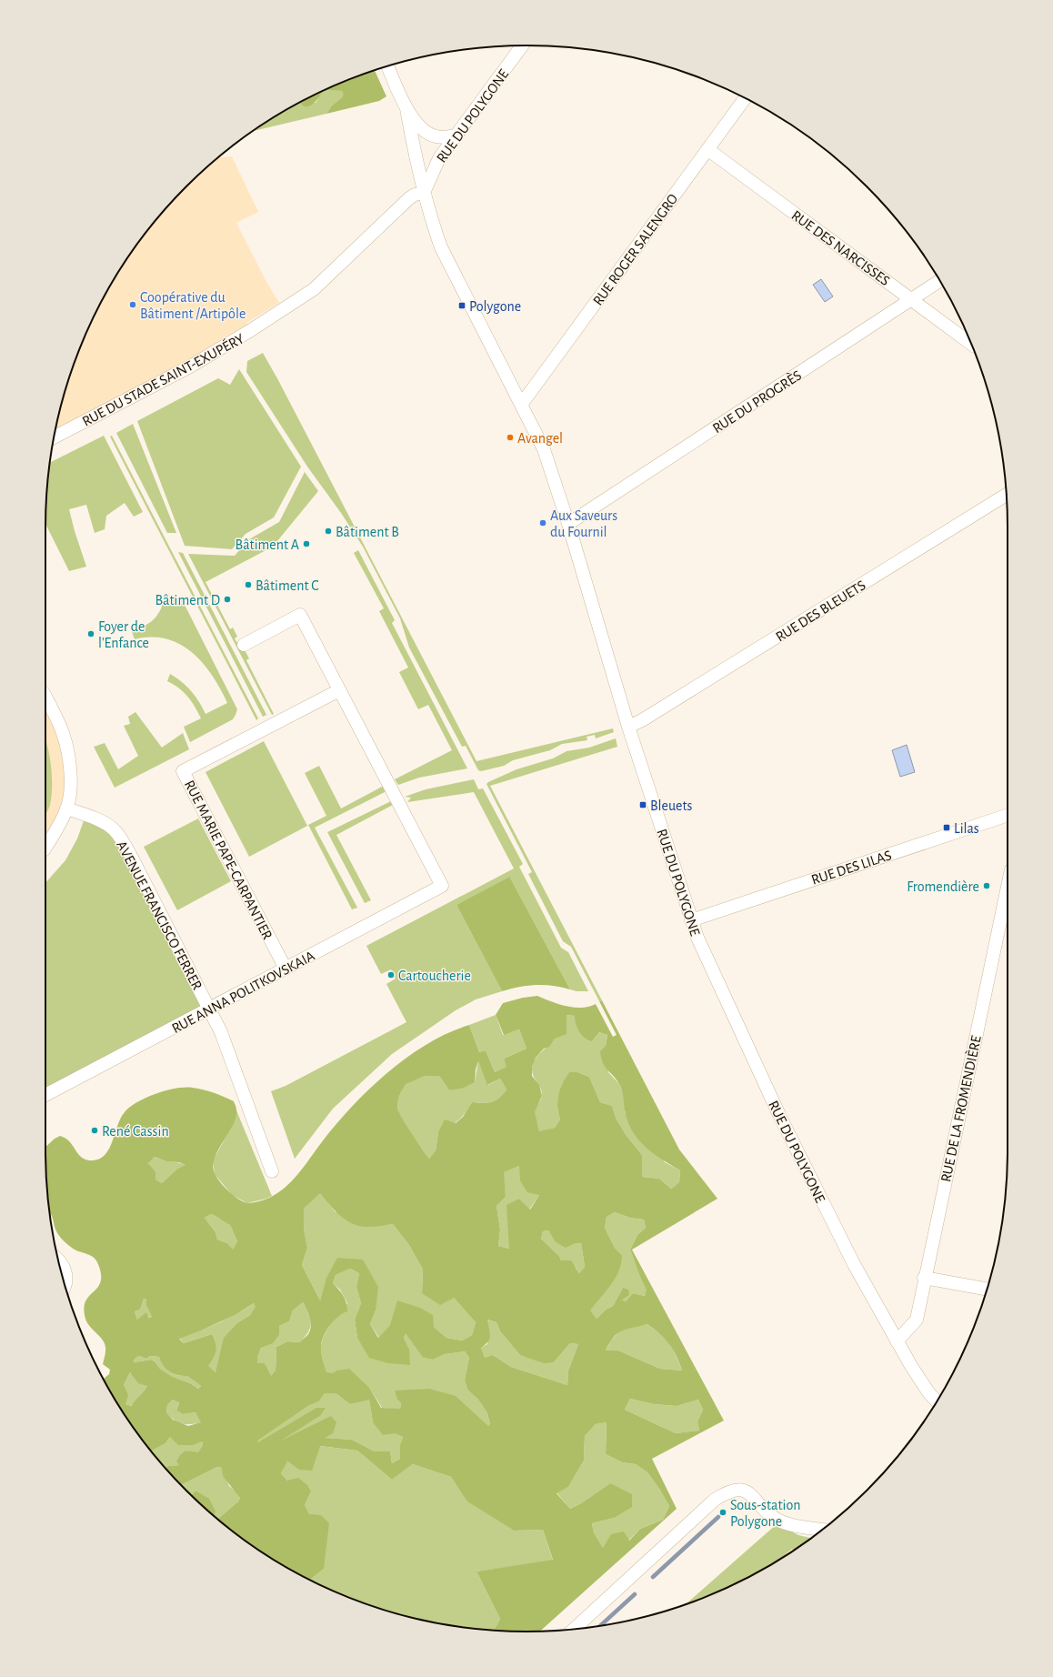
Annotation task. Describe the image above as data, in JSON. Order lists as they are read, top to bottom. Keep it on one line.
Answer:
{"streets":{"street":["RUE DU POLYGONE","RUE DES NARCISSES","RUE ROGER SALENGRO","RUE DU STADE SAINT-EXUPÉRY","RUE DU PROGRÈS","RUE DES BLEUETS","RUE MARIE PAPE-CARPANTIER","RUE DES LILAS","AVENUE FRANCISCO FERRER","RUE ANNA POLITKOVSKAIA","RUE DE LA FROMENDIÈRE"]},"crossings":[["RUE DU POLYGONE","RUE ROGER SALENGRO"],["RUE DU POLYGONE","RUE DU STADE SAINT-EXUPÉRY"],["RUE DU POLYGONE","RUE DU PROGRÈS"],["RUE DU POLYGONE","RUE DES BLEUETS"],["RUE DU POLYGONE","RUE DES LILAS"],["RUE DU POLYGONE","RUE DE LA FROMENDIÈRE"],["RUE DES NARCISSES","RUE ROGER SALENGRO"],["RUE DES NARCISSES","RUE DU PROGRÈS"],["RUE MARIE PAPE-CARPANTIER","RUE ANNA POLITKOVSKAIA"],["AVENUE FRANCISCO FERRER","RUE ANNA POLITKOVSKAIA"]],"places":{"other":["Coopérative du Bâtiment /Artipôle","Avangel","Aux Saveurs du Fournil","Bâtiment B","Bâtiment A","Bâtiment C","Bâtiment D","Foyer de l'Enfance","Fromendière","Cartoucherie","René Cassin","Sous-station Polygone"],"transit":["Polygone","Bleuets","Lilas"]}}
